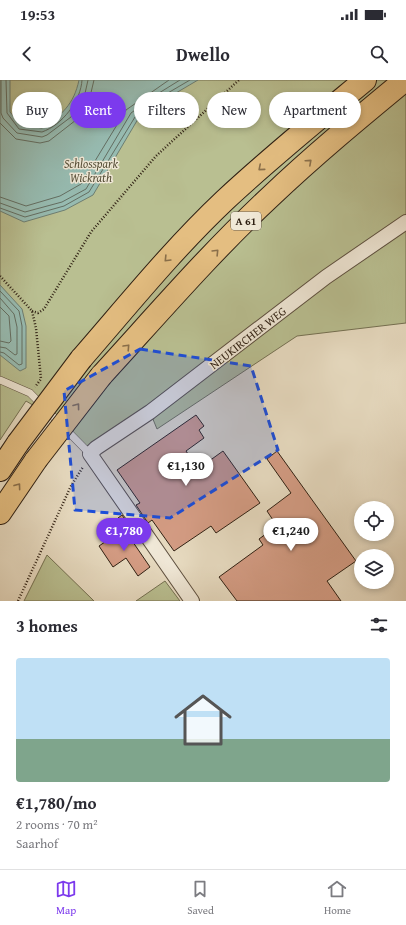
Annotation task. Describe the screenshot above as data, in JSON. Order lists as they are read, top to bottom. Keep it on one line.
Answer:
{"streets":{"highway":["A 61"],"street":["NEUKIRCHER WEG"]},"parks":["Schlosspark Wickrath"],"page":{"status":"19:53","header":"Dwello","chip":["Buy","Rent","Filters","New","Apartment"],"price":["€1,130","€1,780","€1,240"],"heading":"3 homes","list":[{"name":"€1,780/mo","note":"2 rooms · 70 m² · Saarhof"}],"tabs":["Map","Saved","Home"]}}
